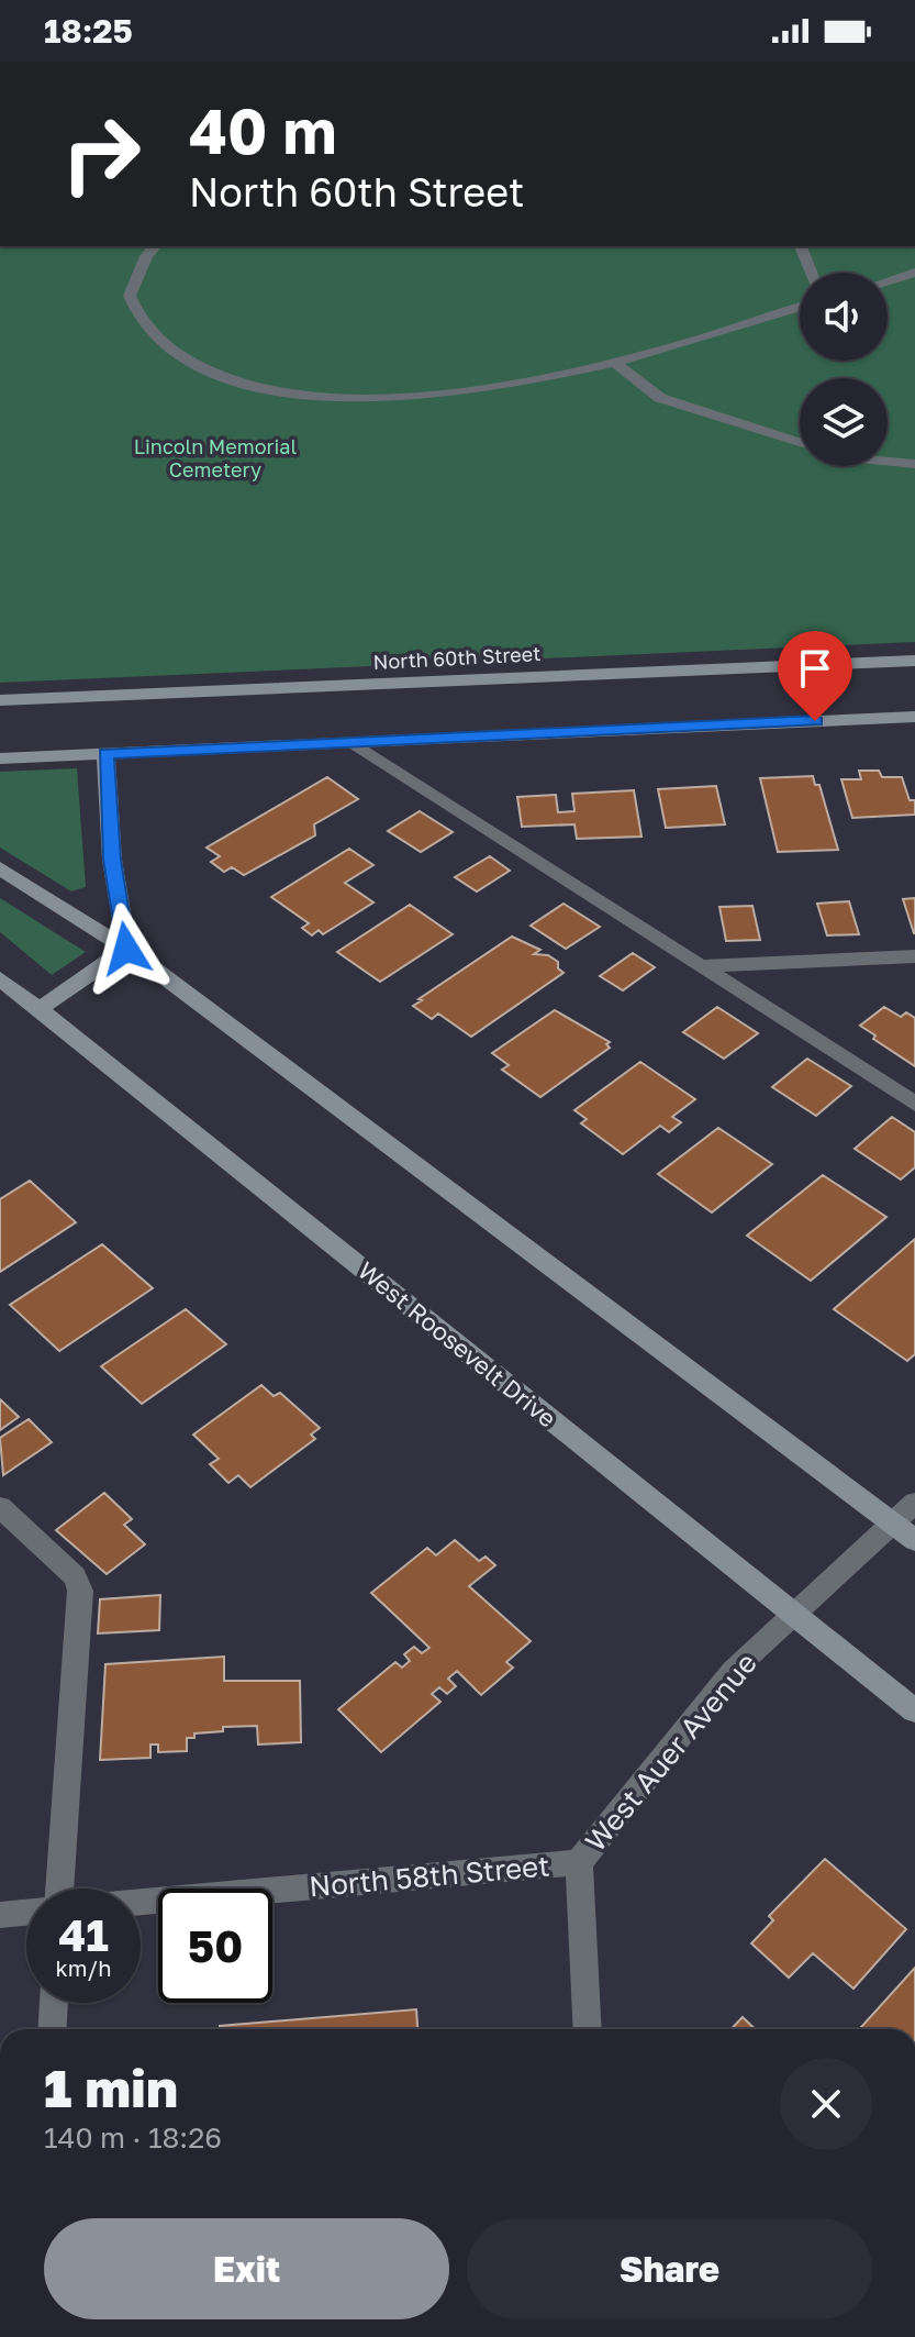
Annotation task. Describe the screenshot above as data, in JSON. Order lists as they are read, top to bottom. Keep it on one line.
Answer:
{"streets":{"street":["North 60th Street","West Roosevelt Drive","West Auer Avenue","North 58th Street"]},"crossings":[["West Roosevelt Drive","West Auer Avenue"],["West Auer Avenue","North 58th Street"]],"parks":["Lincoln Memorial Cemetery"],"page":{"status":"18:25","turn":["40 m","North 60th Street"],"speed":"41 km/h","limit":"50","heading":["1 min","140 m · 18:26"],"buttons":["Exit","Share"]}}
